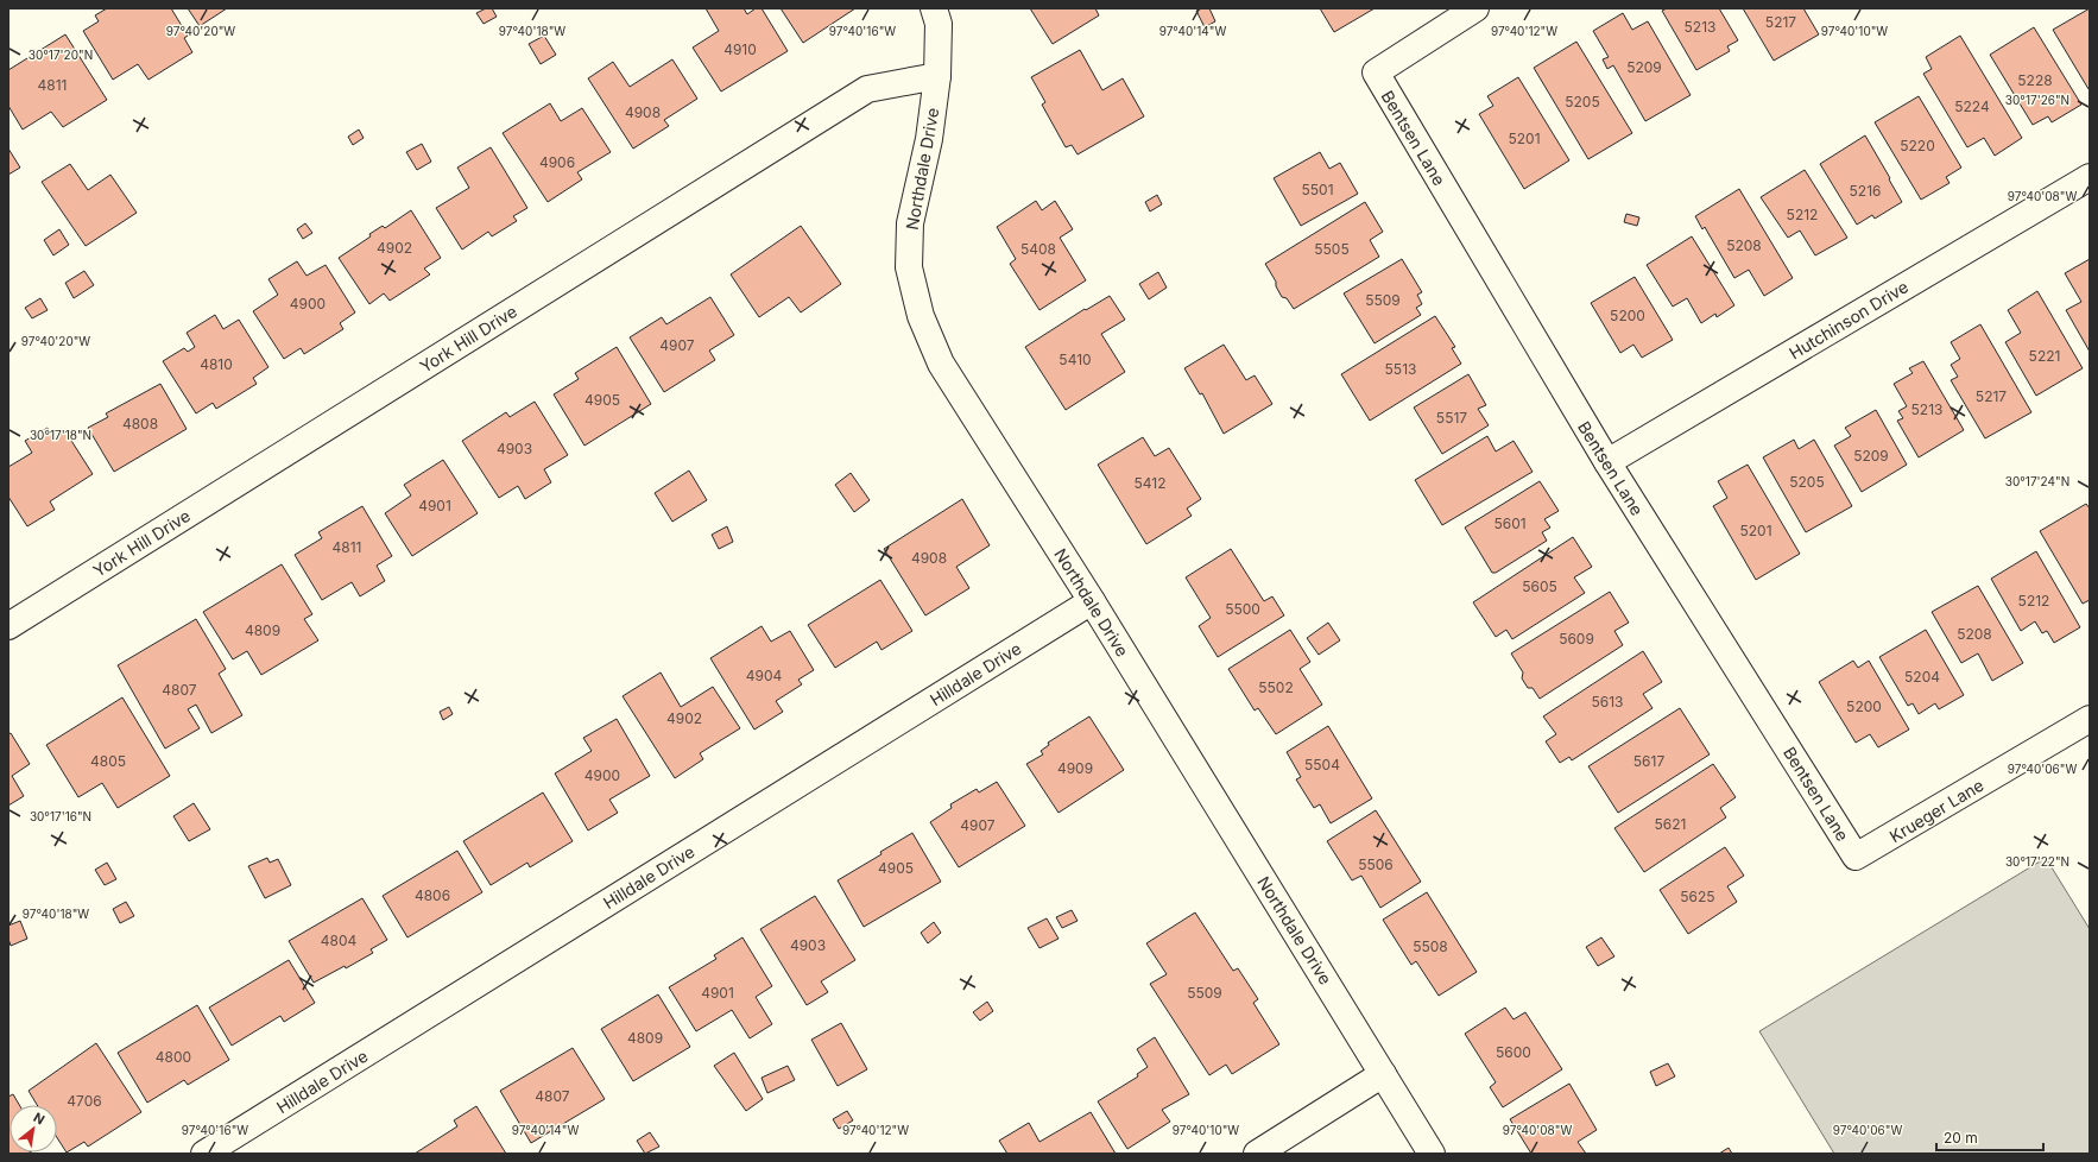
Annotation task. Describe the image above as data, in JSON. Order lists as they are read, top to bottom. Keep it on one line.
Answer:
{"streets":{"street":["Bentsen Lane","Northdale Drive","Hutchinson Drive","York Hill Drive","Hilldale Drive","Krueger Lane"]},"crossings":[["Bentsen Lane","Hutchinson Drive"],["Bentsen Lane","Krueger Lane"],["Northdale Drive","York Hill Drive"],["Northdale Drive","Hilldale Drive"]],"house_numbers":["5217","5213","4910","5209","5228","4811","5205","5224","4908","5201","5220","4906","5501","5216","5212","5208","4902","5408","5505","5509","4900","5200","4907","5221","5410","4810","5513","5217","4905","5213","5517","4808","4903","5209","5205","5412","4901","5601","5201","4811","4908","5605","5212","5500","4809","5208","5609","4904","5204","5502","4807","5613","5200","4902","4805","5617","5504","4909","4900","5621","4907","5506","4905","4806","5625","4804","4903","5508","4901","5509","4809","5600","4800","4807","4706"],"scale_bar":"20 m","north":"top right","coordinates":["97°40'20\"W","97°40'18\"W","97°40'16\"W","97°40'14\"W","97°40'12\"W","97°40'10\"W","30°17'20\"N","30°17'26\"N","97°40'08\"W","30°17'18\"N","30°17'24\"N","97°40'06\"W","30°17'16\"N","30°17'22\"N"]}
